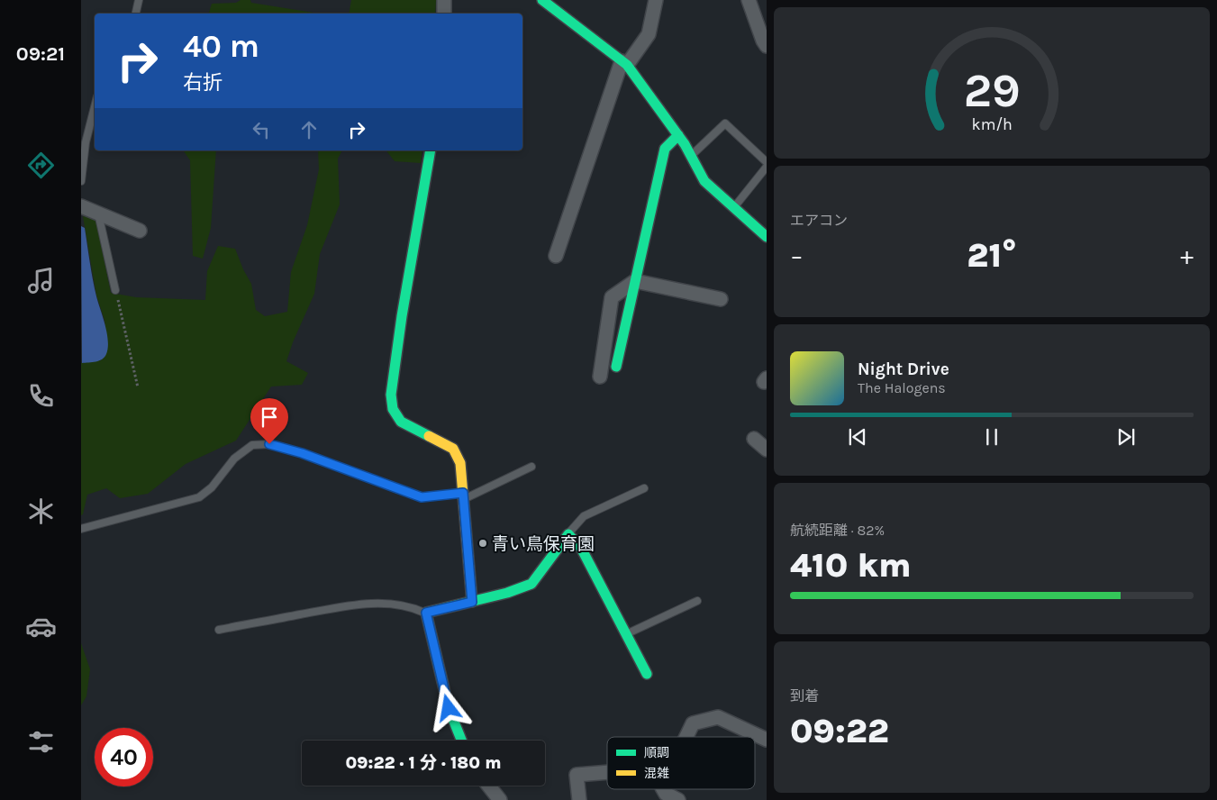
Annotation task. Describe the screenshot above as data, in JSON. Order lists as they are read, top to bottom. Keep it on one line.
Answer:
{"places":["青い鳥保育園"],"legend":["順調","混雑"],"page":{"tabs":"09:21","turn":["40 m","右折"],"tile":["エアコン",["航続距離 · 82%","410 km"],["到着","09:22"]],"heat":["−","21°","+"],"song":["Night Drive","The Halogens"],"limit":"40","trip":"09:22 · 1 分 · 180 m","gauge":["29","km/h"]}}
